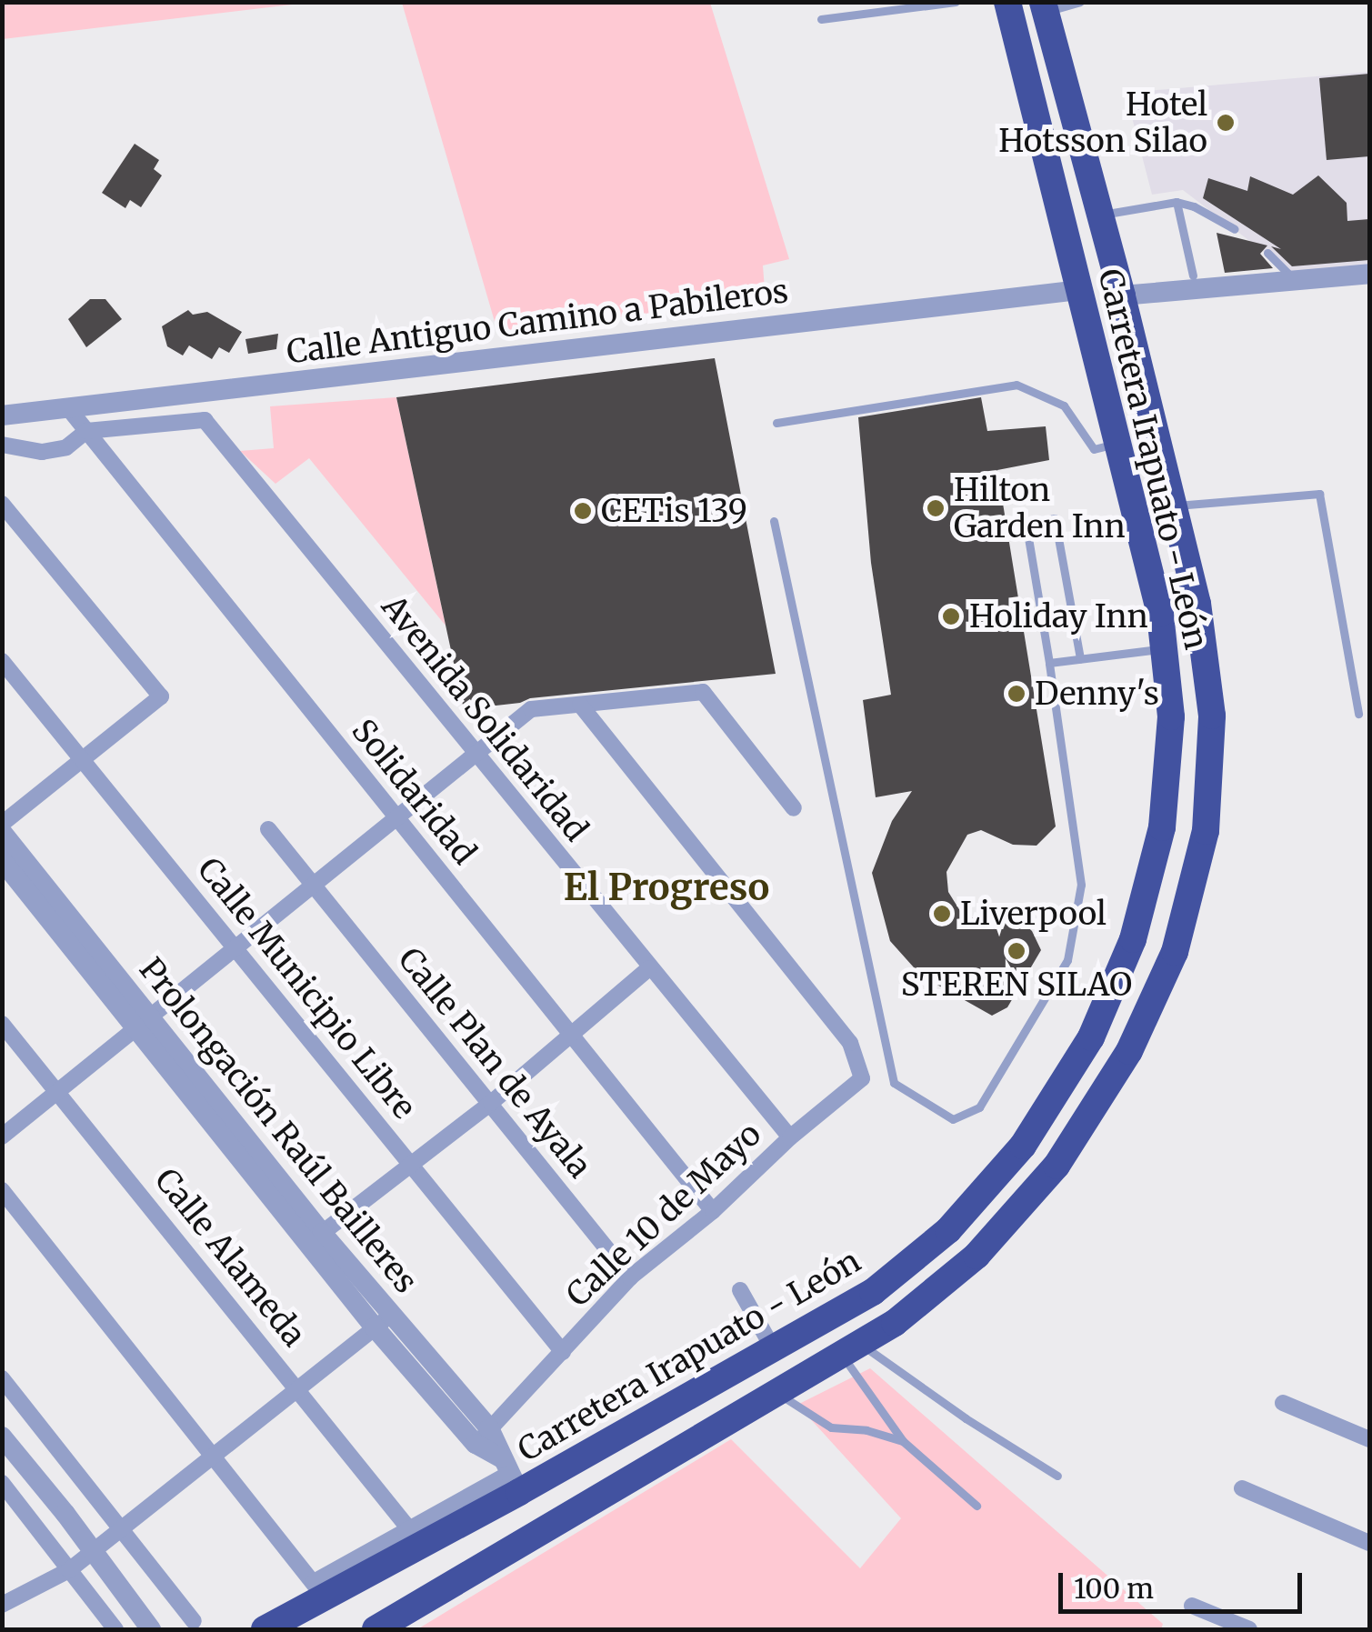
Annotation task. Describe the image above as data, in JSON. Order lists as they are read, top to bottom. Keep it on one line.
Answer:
{"streets":{"highway":["Carretera Irapuato - León"],"street":["Calle Antiguo Camino a Pabileros","Avenida Solidaridad","Solidaridad","Calle Municipio Libre","Calle Plan de Ayala","Prolongación Raúl Bailleres","Calle 10 de Mayo","Calle Alameda"]},"crossings":[["Calle Antiguo Camino a Pabileros","Carretera Irapuato - León"],["Calle Antiguo Camino a Pabileros","Avenida Solidaridad"],["Calle Antiguo Camino a Pabileros","Solidaridad"],["Carretera Irapuato - León","Prolongación Raúl Bailleres"],["Avenida Solidaridad","Solidaridad"],["Avenida Solidaridad","Calle 10 de Mayo"],["Solidaridad","Calle 10 de Mayo"],["Calle Municipio Libre","Calle 10 de Mayo"],["Calle Plan de Ayala","Calle 10 de Mayo"],["Prolongación Raúl Bailleres","Calle 10 de Mayo"]],"districts":["El Progreso"],"places":["Hotel Hotsson Silao","Hilton Garden Inn","CETis 139","Holiday Inn","Denny's","Liverpool","STEREN SILAO"],"scale_bar":"100 m"}
